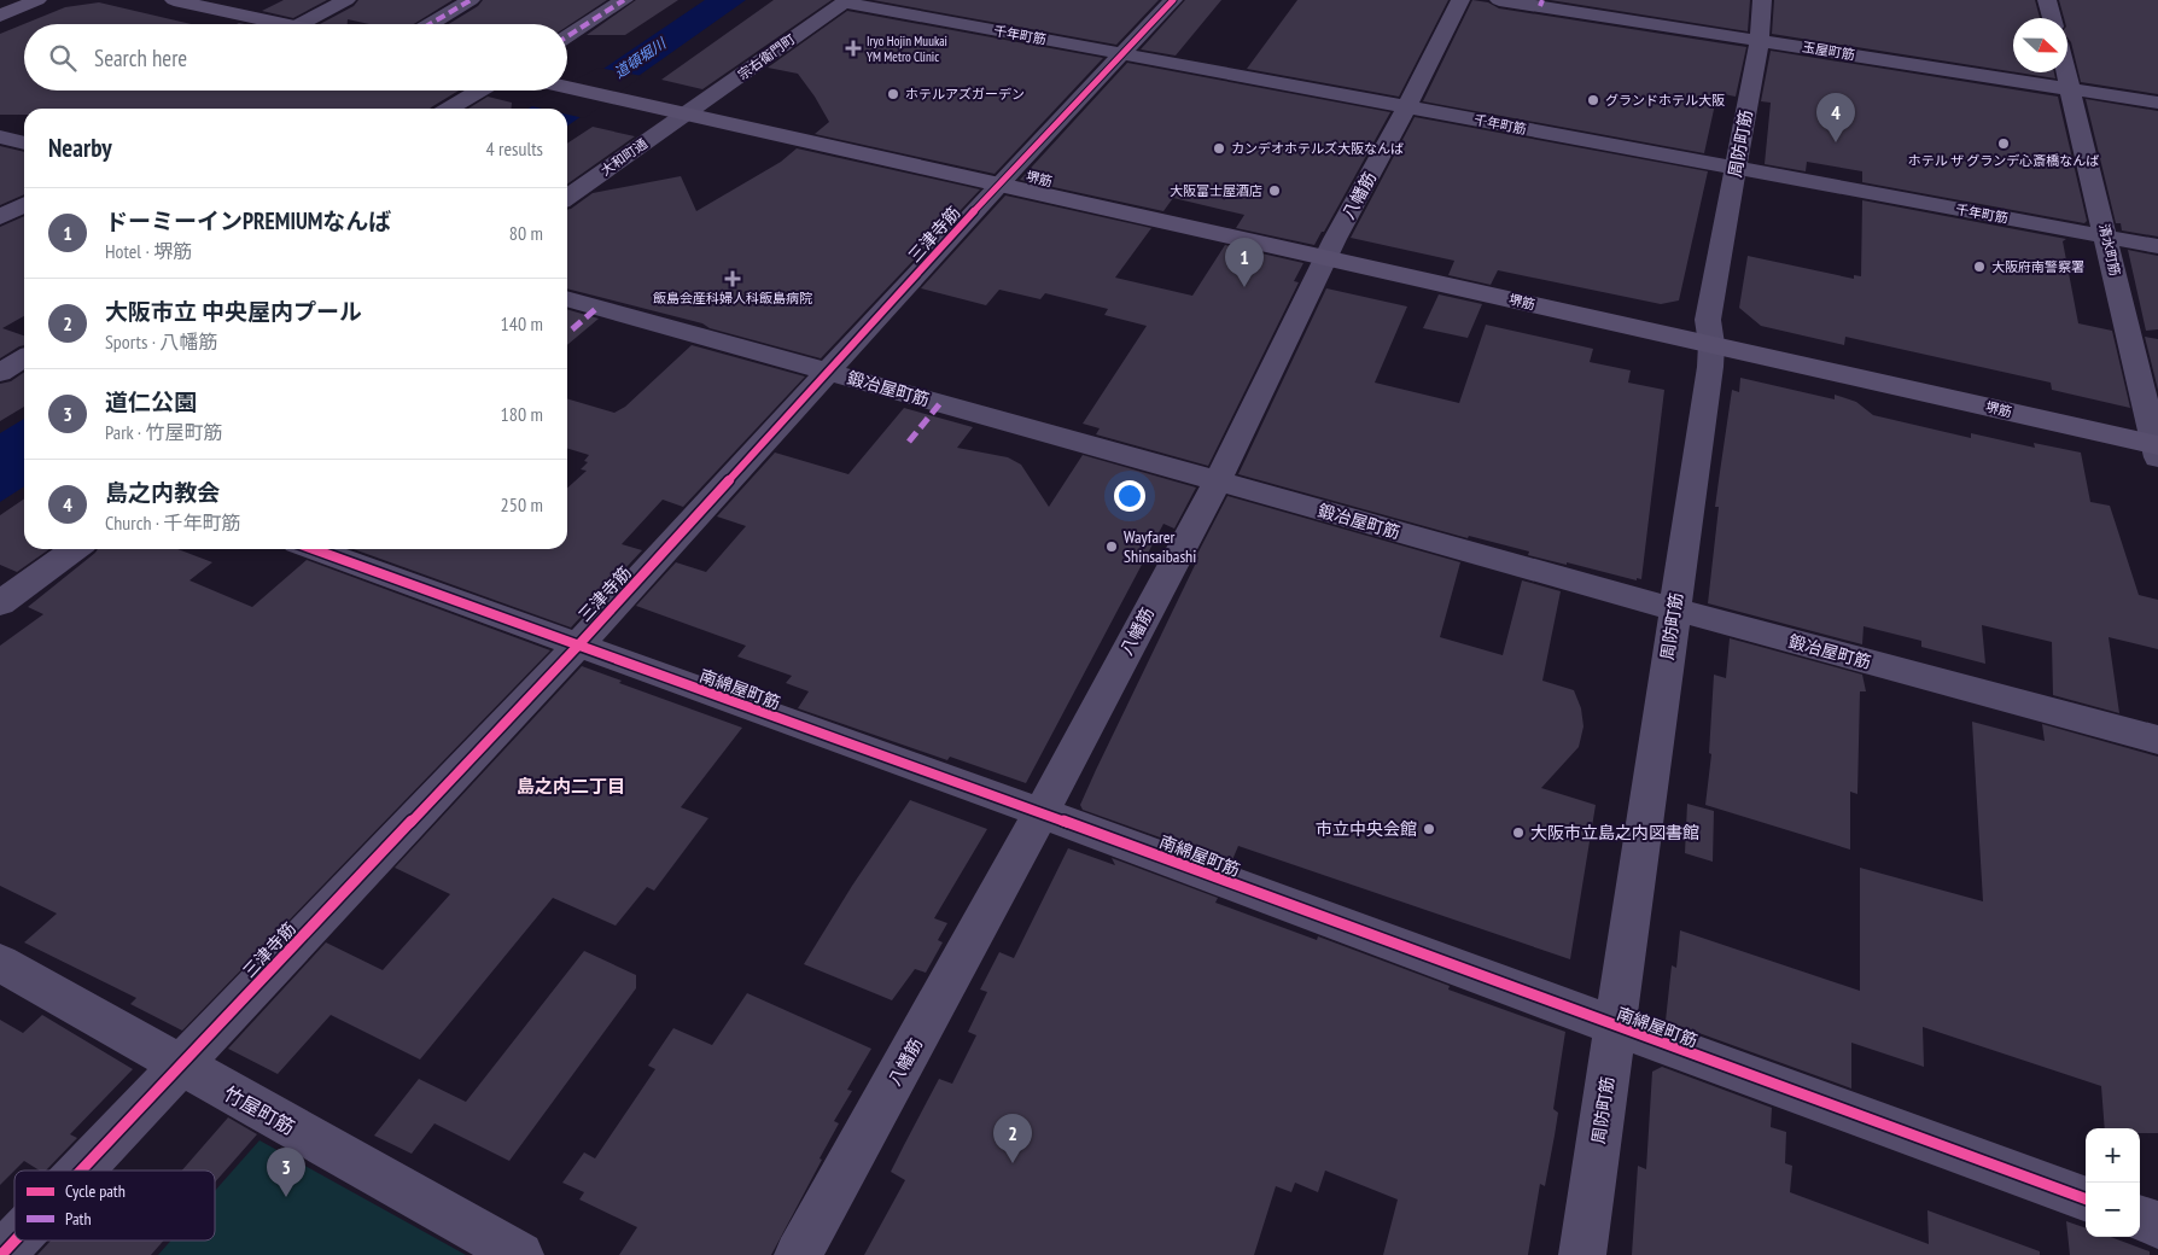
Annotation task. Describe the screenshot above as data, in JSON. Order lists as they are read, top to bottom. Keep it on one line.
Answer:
{"streets":{"main road":["堺筋"],"street":["千年町筋","玉屋町筋","宗右衛門町","周防町筋","大和町通","八幡筋","三津寺筋","清水町筋","鍛冶屋町筋","南綿屋町筋","竹屋町筋"]},"crossings":[["千年町筋","宗右衛門町"],["千年町筋","周防町筋"],["千年町筋","八幡筋"],["千年町筋","三津寺筋"],["千年町筋","清水町筋"],["玉屋町筋","周防町筋"],["玉屋町筋","清水町筋"],["宗右衛門町","大和町通"],["宗右衛門町","堺筋"],["周防町筋","堺筋"],["周防町筋","鍛冶屋町筋"],["周防町筋","南綿屋町筋"],["大和町通","堺筋"],["堺筋","八幡筋"],["堺筋","三津寺筋"],["堺筋","清水町筋"],["八幡筋","鍛冶屋町筋"],["八幡筋","南綿屋町筋"],["三津寺筋","鍛冶屋町筋"],["三津寺筋","南綿屋町筋"],["三津寺筋","竹屋町筋"]],"districts":["島之内二丁目"],"water":["道頓堀川"],"places":{"health":["Iryo Hojin Muukai YM Metro Clinic","飯島会産科婦人科飯島病院"],"other":["ホテルアズガーデン","グランドホテル大阪","ホテル ザ グランデ心斎橋なんば","カンデオホテルズ大阪なんば","大阪富士屋酒店","大阪府南警察署","Wayfarer Shinsaibashi","市立中央会館","大阪市立島之内図書館"]},"legend":["Cycle path","Path"],"north":"right","page":{"search":"Search here","pins":["4","1","2","3"],"heading":["Nearby","4 results"],"list":[{"mark":"1","name":"ドーミーインPREMIUMなんば","note":"Hotel · 堺筋","value":"80 m"},{"mark":"2","name":"大阪市立 中央屋内プール","note":"Sports · 八幡筋","value":"140 m"},{"mark":"3","name":"道仁公園","note":"Park · 竹屋町筋","value":"180 m"},{"mark":"4","name":"島之内教会","note":"Church · 千年町筋","value":"250 m"}],"map_buttons":["+","−"]}}
